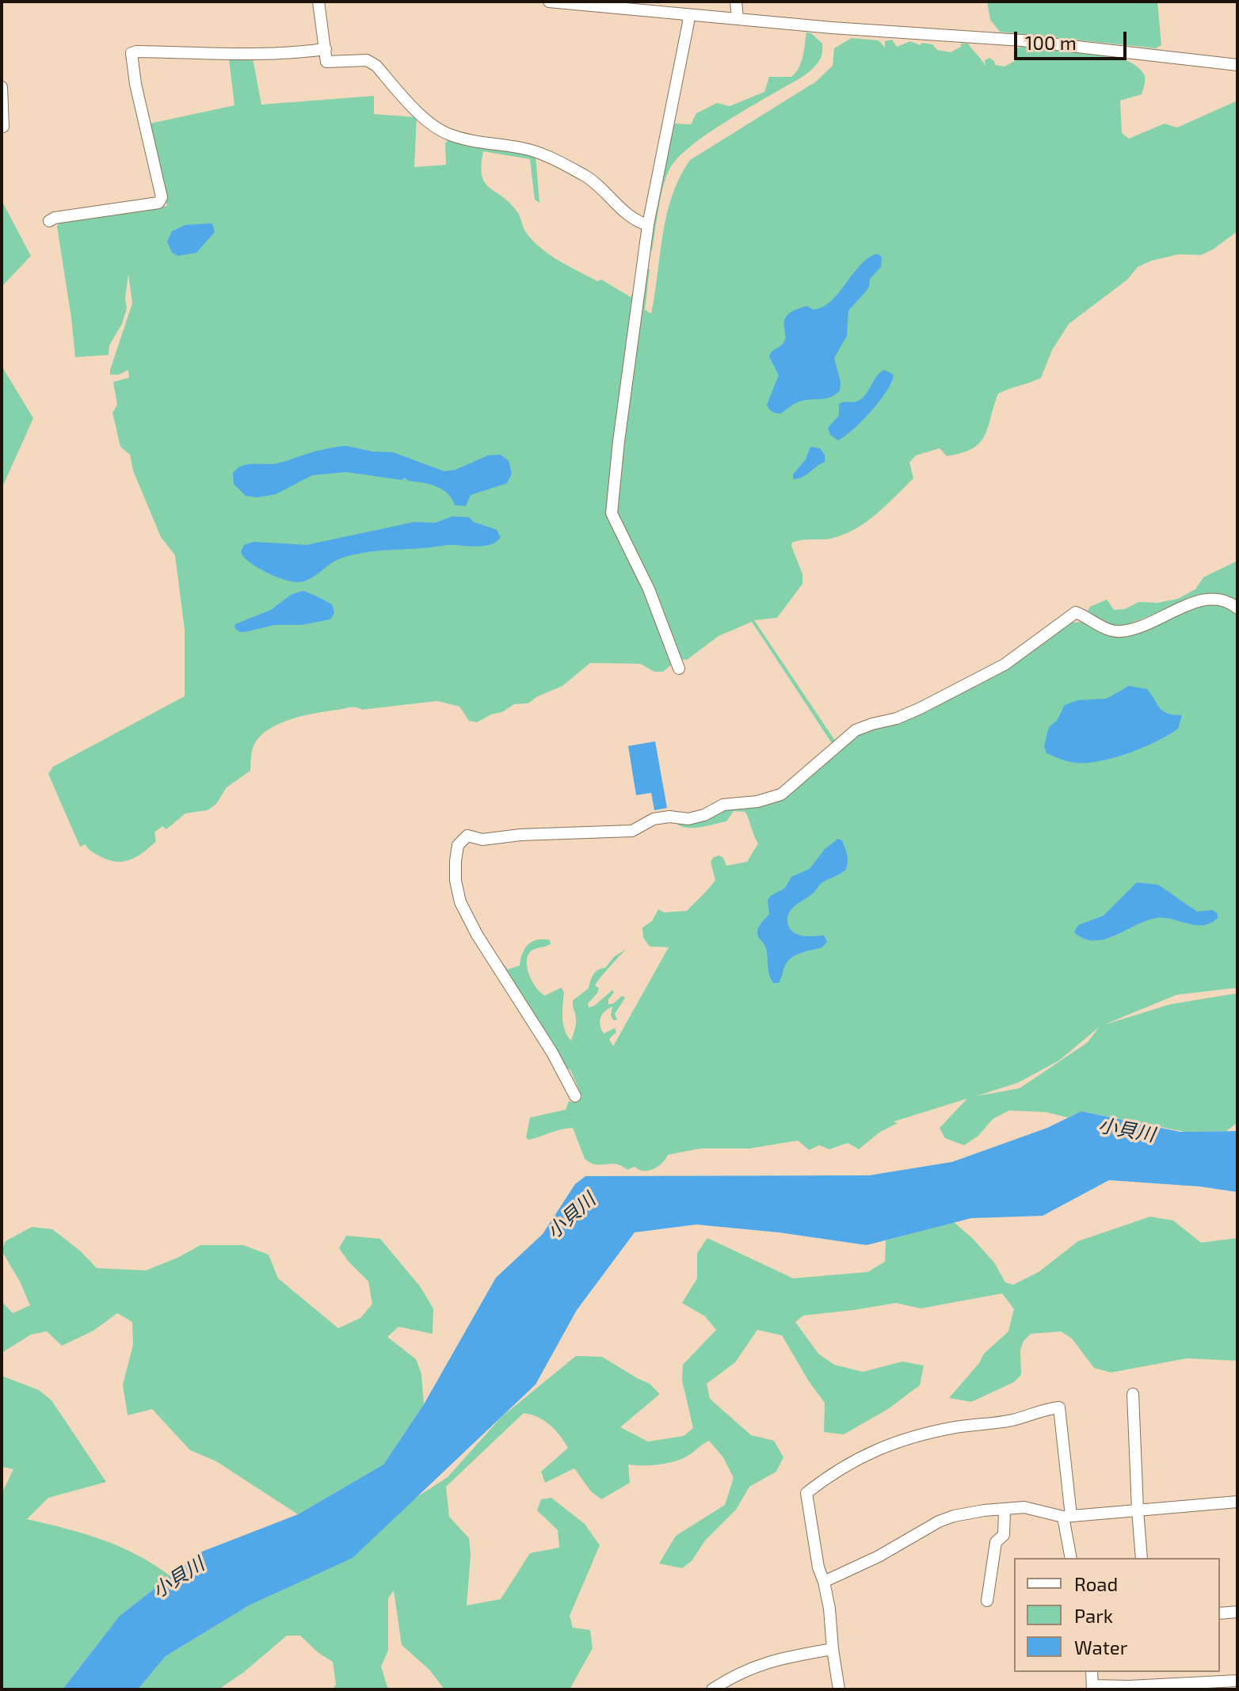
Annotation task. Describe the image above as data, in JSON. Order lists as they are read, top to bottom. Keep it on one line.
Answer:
{"water":["小貝川"],"legend":["Road","Park","Water"],"scale_bar":"100 m"}
